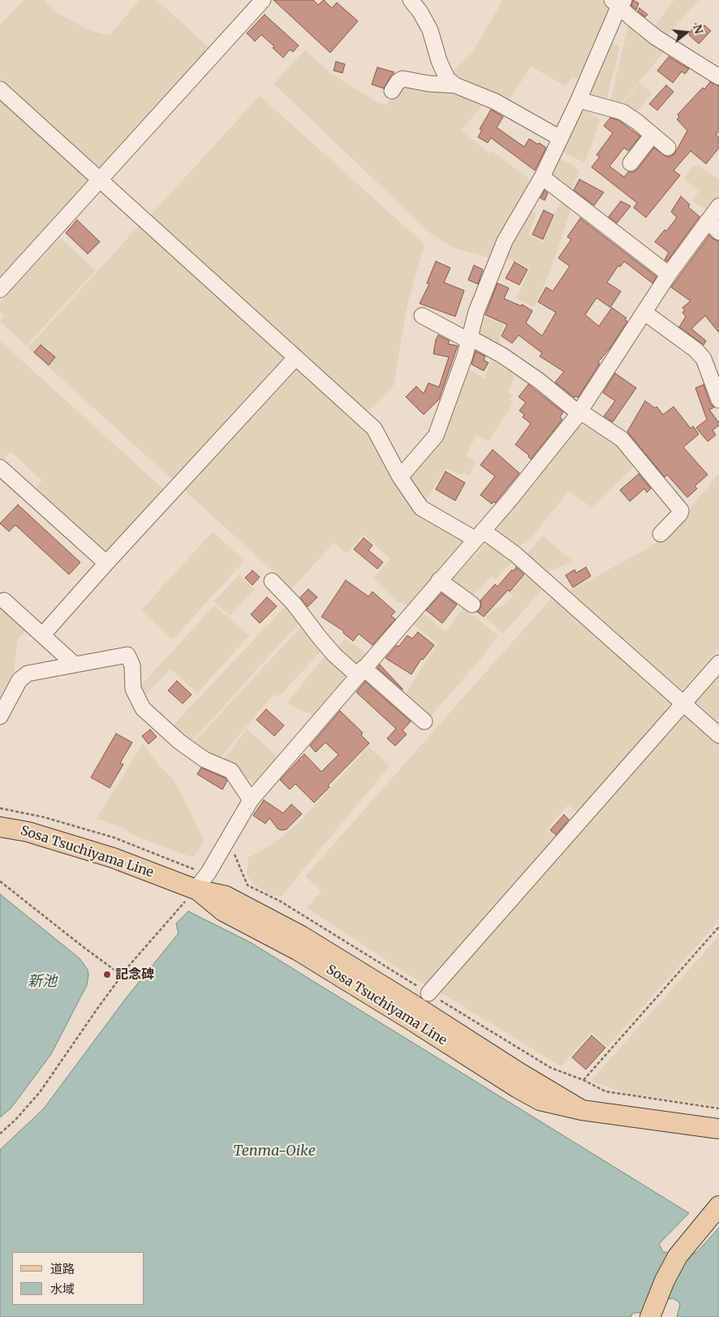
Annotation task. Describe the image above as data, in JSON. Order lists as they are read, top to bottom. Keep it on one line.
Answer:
{"streets":{"main road":["Sosa Tsuchiyama Line"]},"water":["新池","Tenma-Oike"],"places":["記念碑"],"legend":["道路","水域"],"north":"right"}
